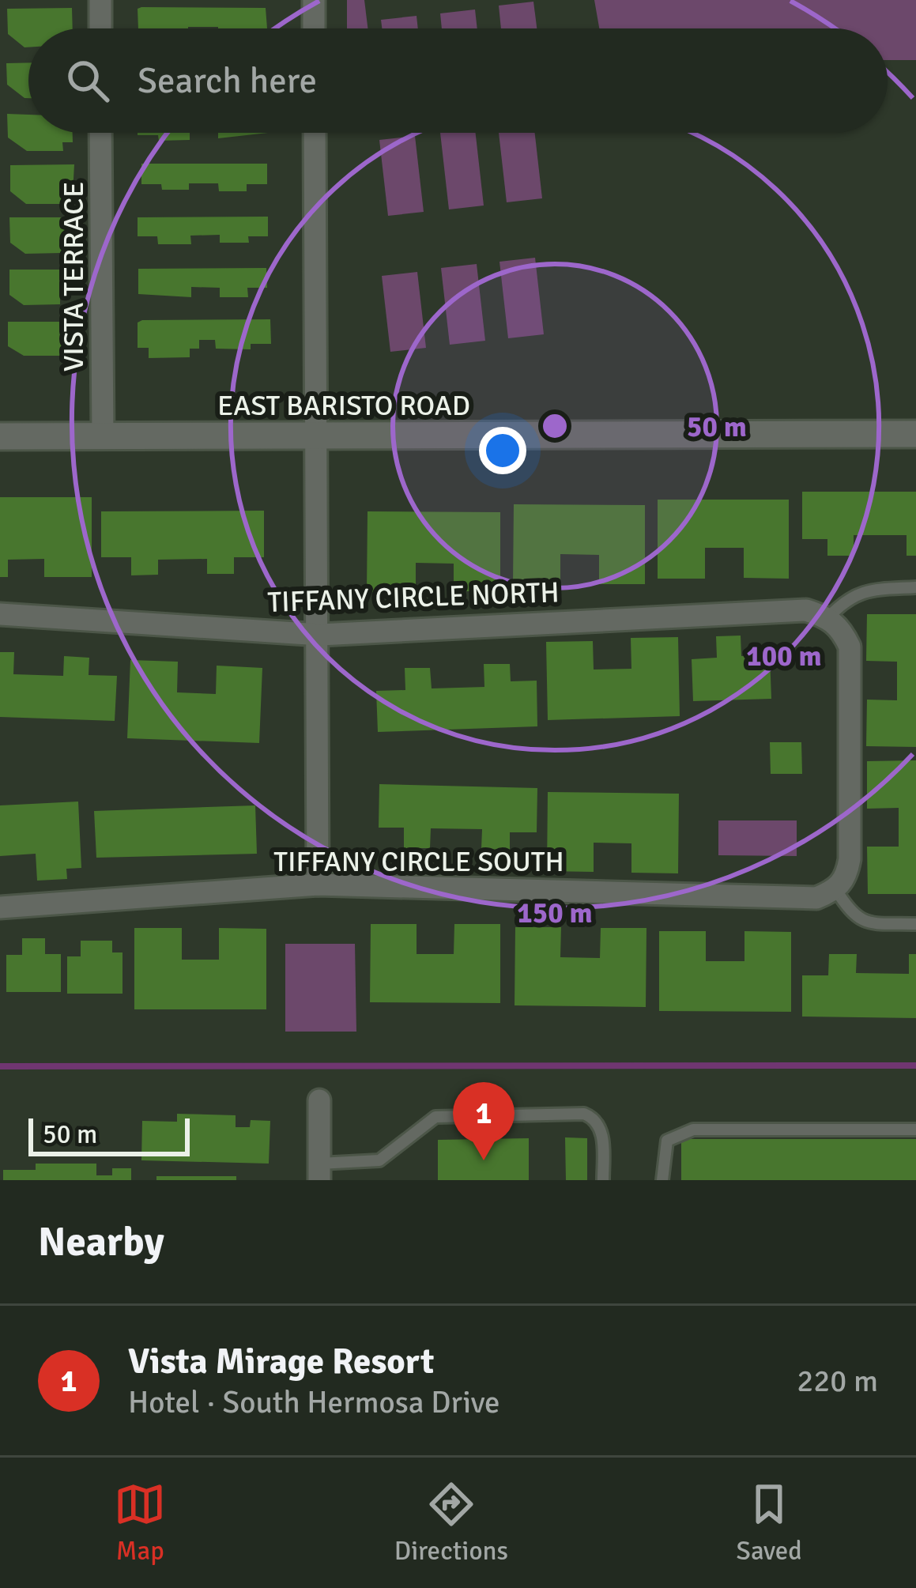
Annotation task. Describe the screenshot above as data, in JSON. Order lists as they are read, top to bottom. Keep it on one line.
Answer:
{"streets":{"street":["VISTA TERRACE","EAST BARISTO ROAD","TIFFANY CIRCLE NORTH","TIFFANY CIRCLE SOUTH"]},"crossings":[["VISTA TERRACE","EAST BARISTO ROAD"]],"scale_bar":"50 m","page":{"search":"Search here","pins":"1","scale":"50 m","heading":"Nearby","list":[{"mark":"1","name":"Vista Mirage Resort","note":"Hotel · South Hermosa Drive","value":"220 m"}],"nav":["Map","Directions","Saved"]},"rings":["50 m","100 m","150 m"]}
